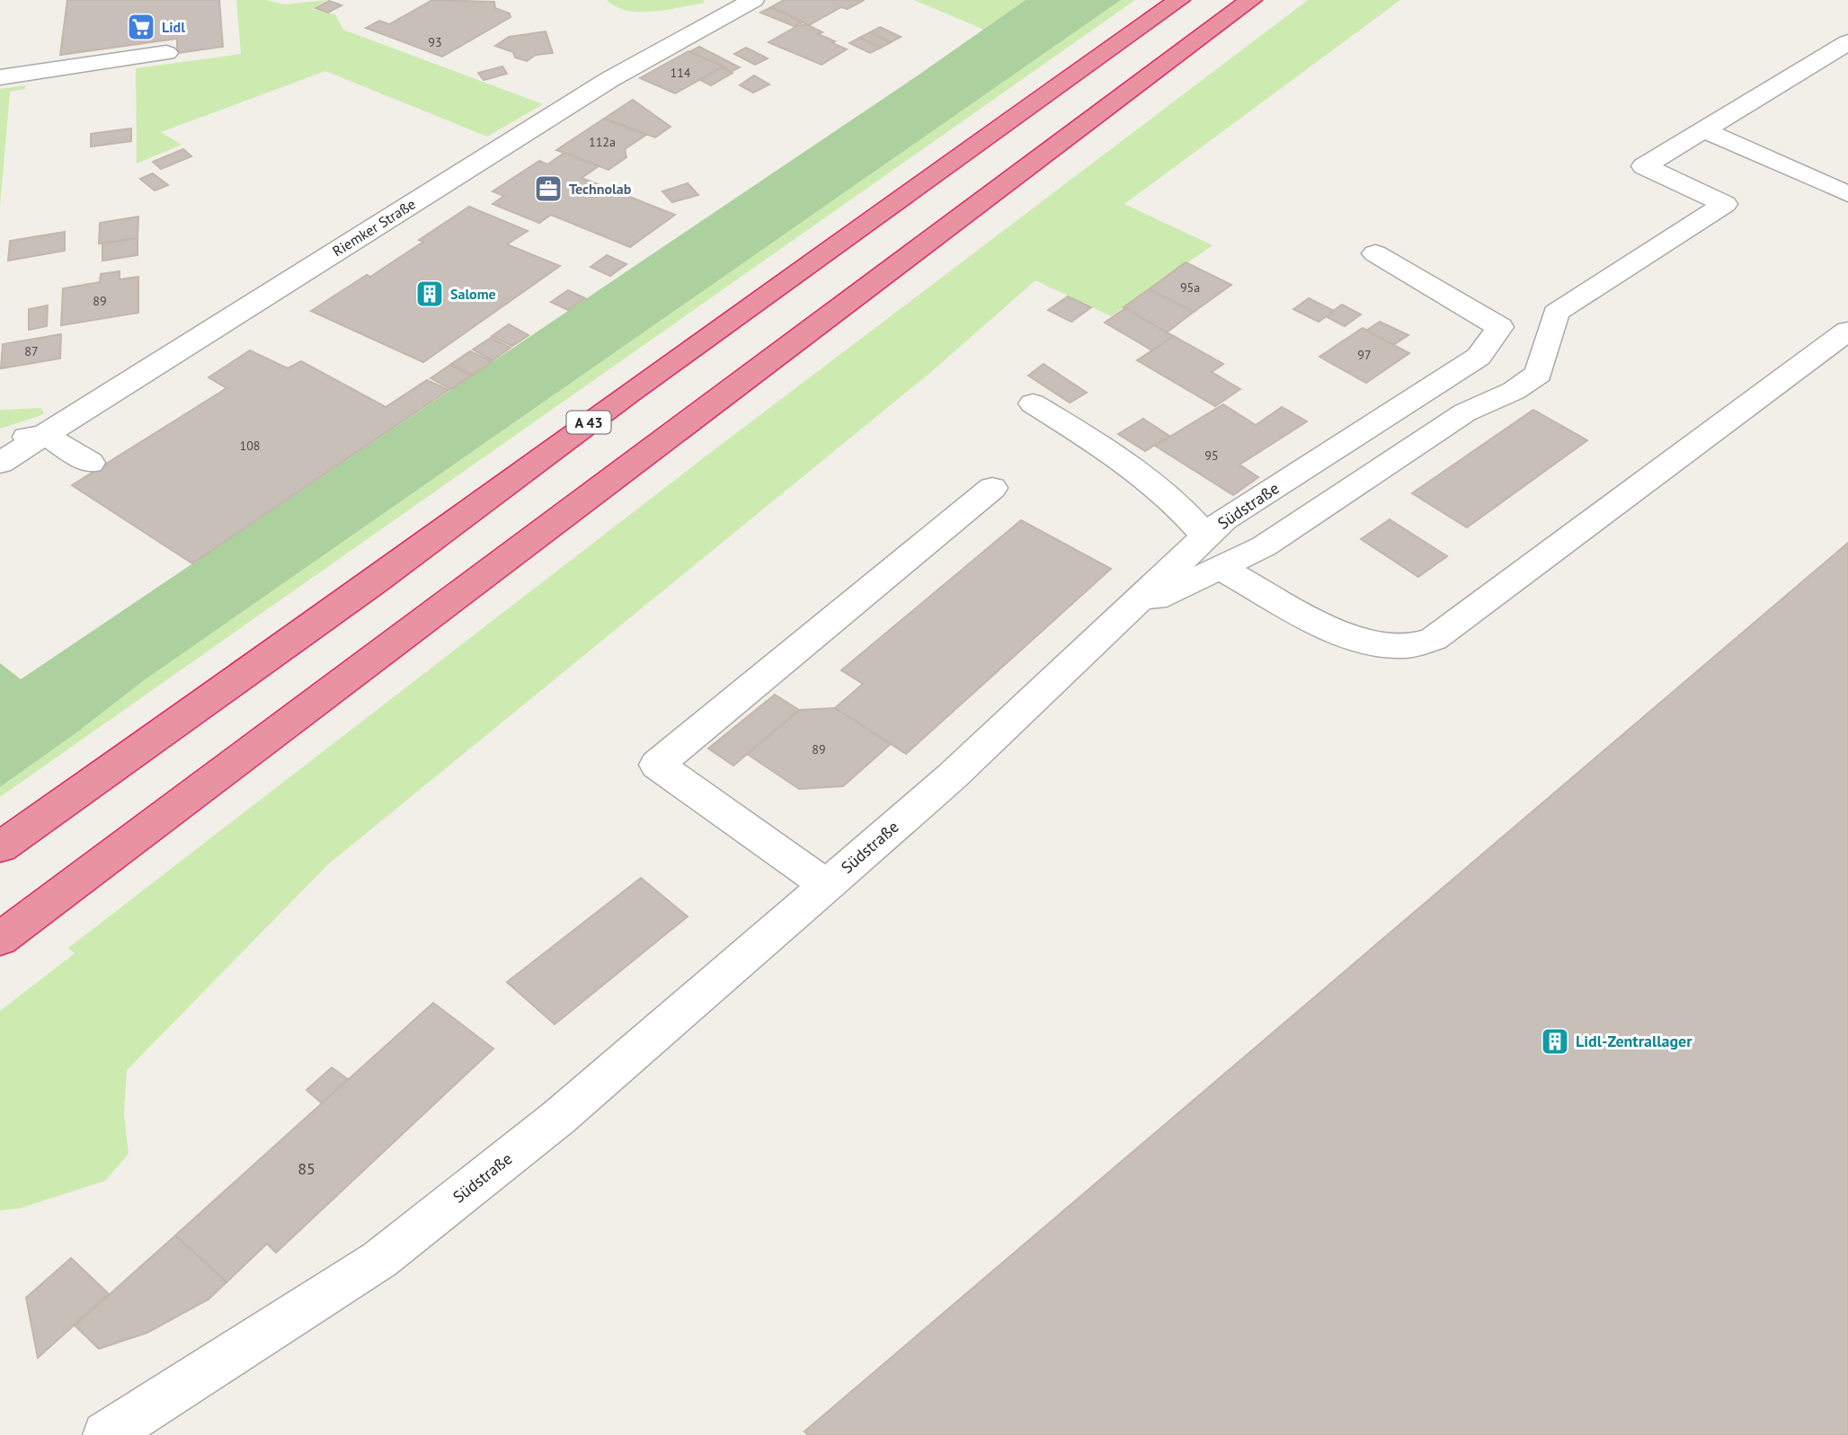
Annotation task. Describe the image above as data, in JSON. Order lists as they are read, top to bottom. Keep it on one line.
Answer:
{"streets":{"highway":["A 43"],"street":["Riemker Straße","Südstraße"]},"places":{"supermarket":["Lidl"],"office":["Technolab"],"building":["Salome","Lidl-Zentrallager"]},"house_numbers":["93","114","112a","95a","89","87","97","108","95","89","85"]}
